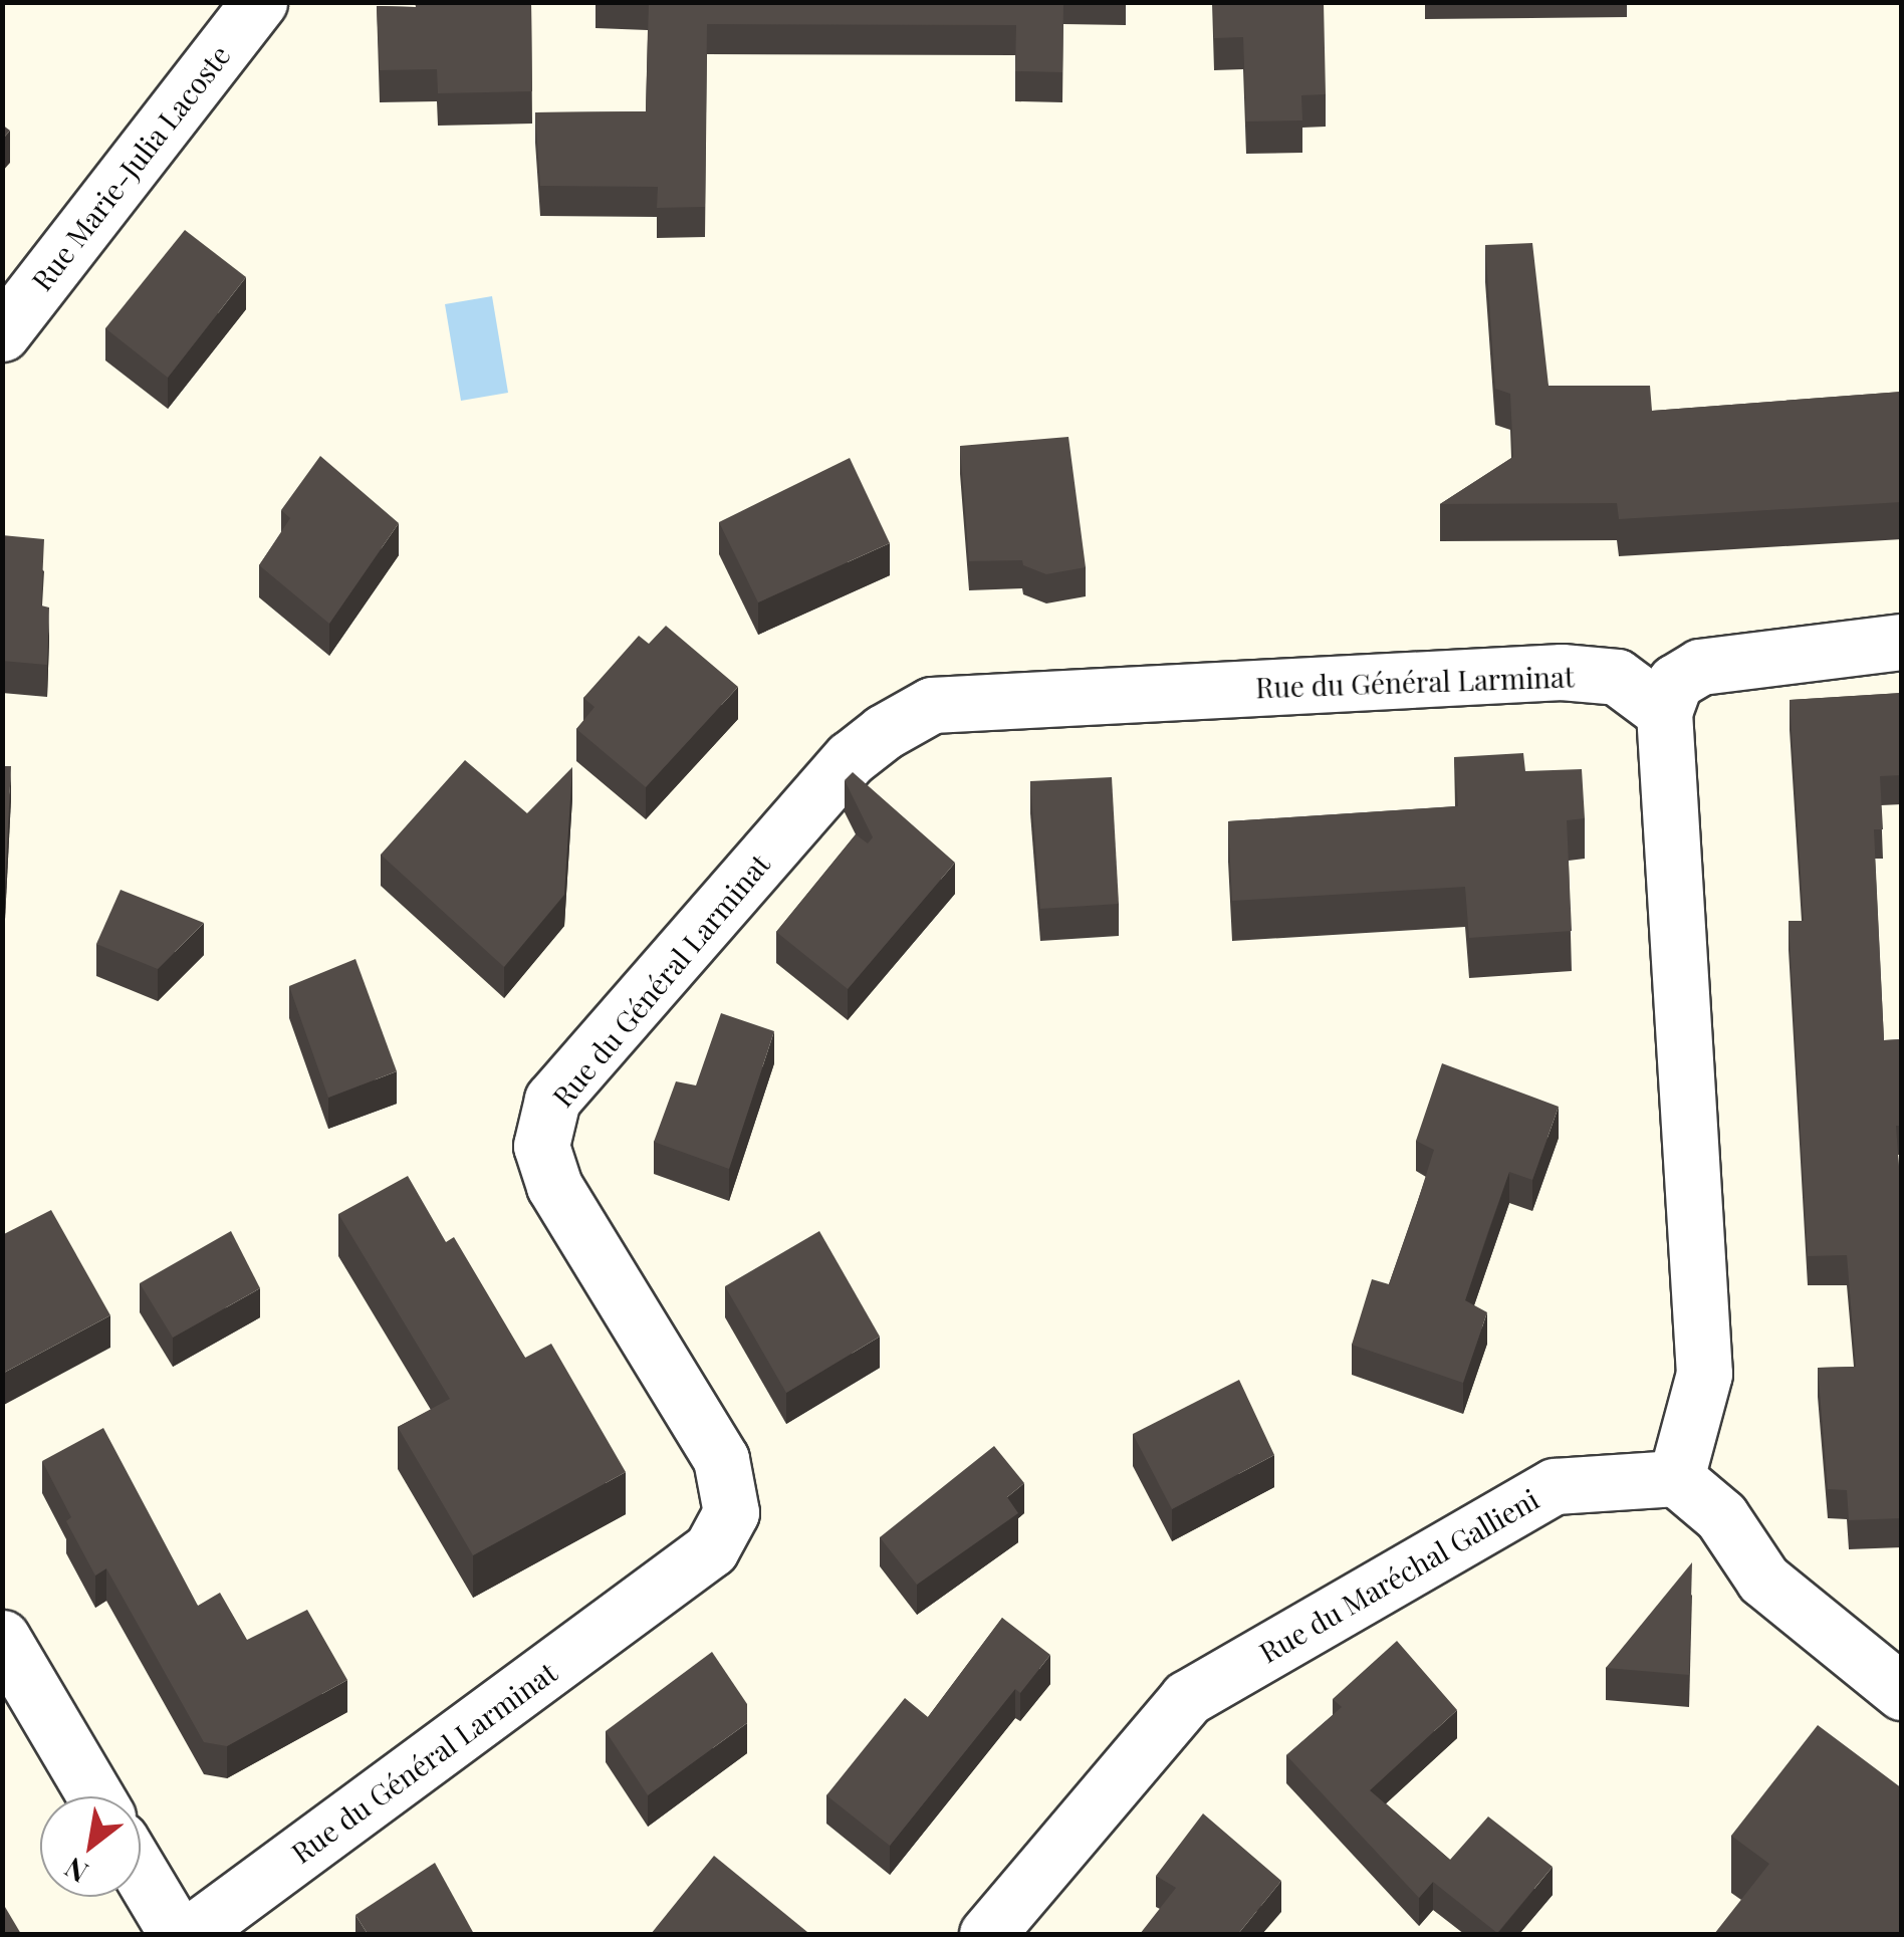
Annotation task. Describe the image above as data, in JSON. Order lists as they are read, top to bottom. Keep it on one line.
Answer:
{"streets":{"street":["Rue Marie-Julia Lacoste","Rue du Général Larminat","Rue du Maréchal Gallieni"]},"north":"bottom left"}
